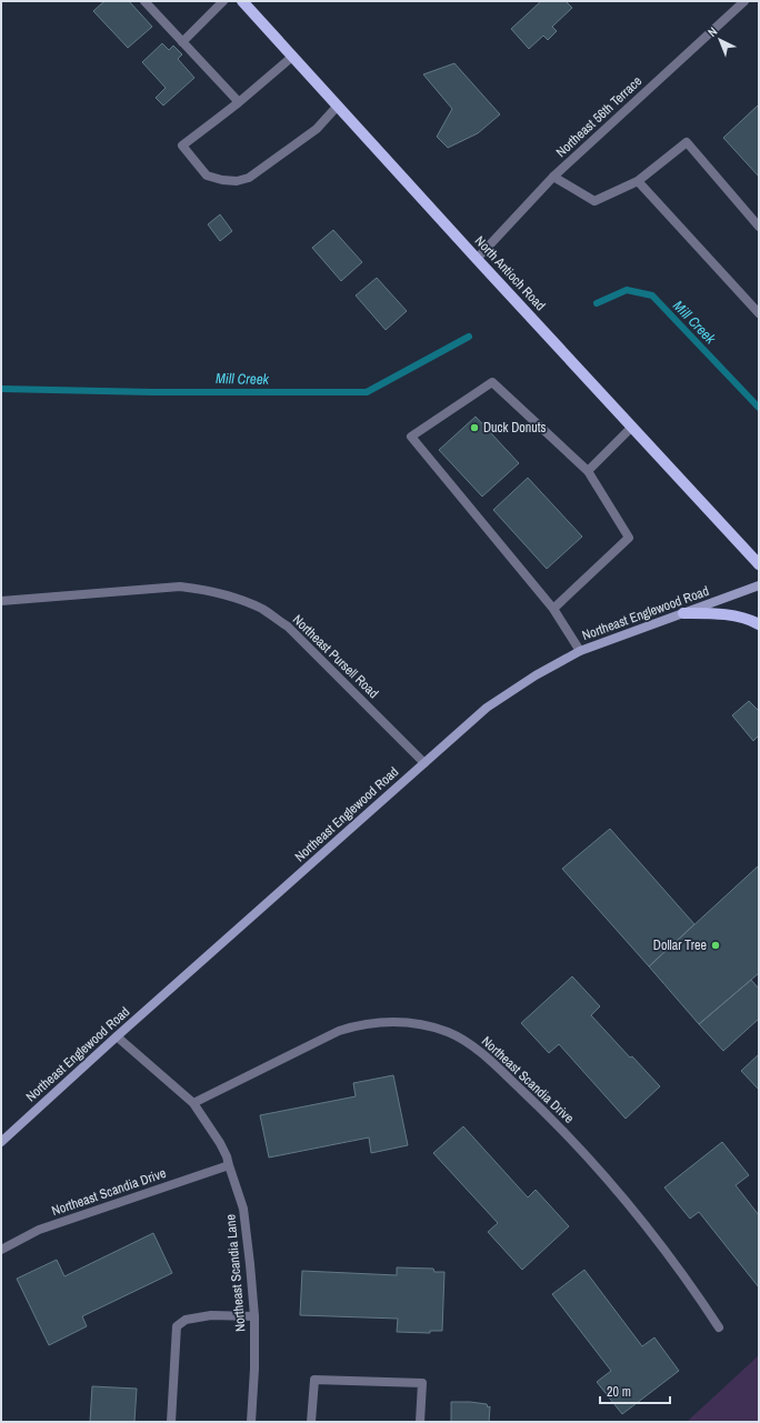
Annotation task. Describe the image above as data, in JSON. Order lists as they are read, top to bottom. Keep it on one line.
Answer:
{"streets":{"main road":["North Antioch Road","Northeast Englewood Road"],"street":["Northeast 56th Terrace","Northeast Pursell Road","Northeast Scandia Drive","Northeast Scandia Lane"]},"crossings":[["Northeast 56th Terrace","North Antioch Road"],["Northeast Englewood Road","Northeast Pursell Road"],["Northeast Englewood Road","Northeast Scandia Lane"],["Northeast Scandia Drive","Northeast Scandia Lane"]],"water":["Mill Creek"],"places":["Duck Donuts","Dollar Tree"],"scale_bar":"20 m","north":"top left"}
